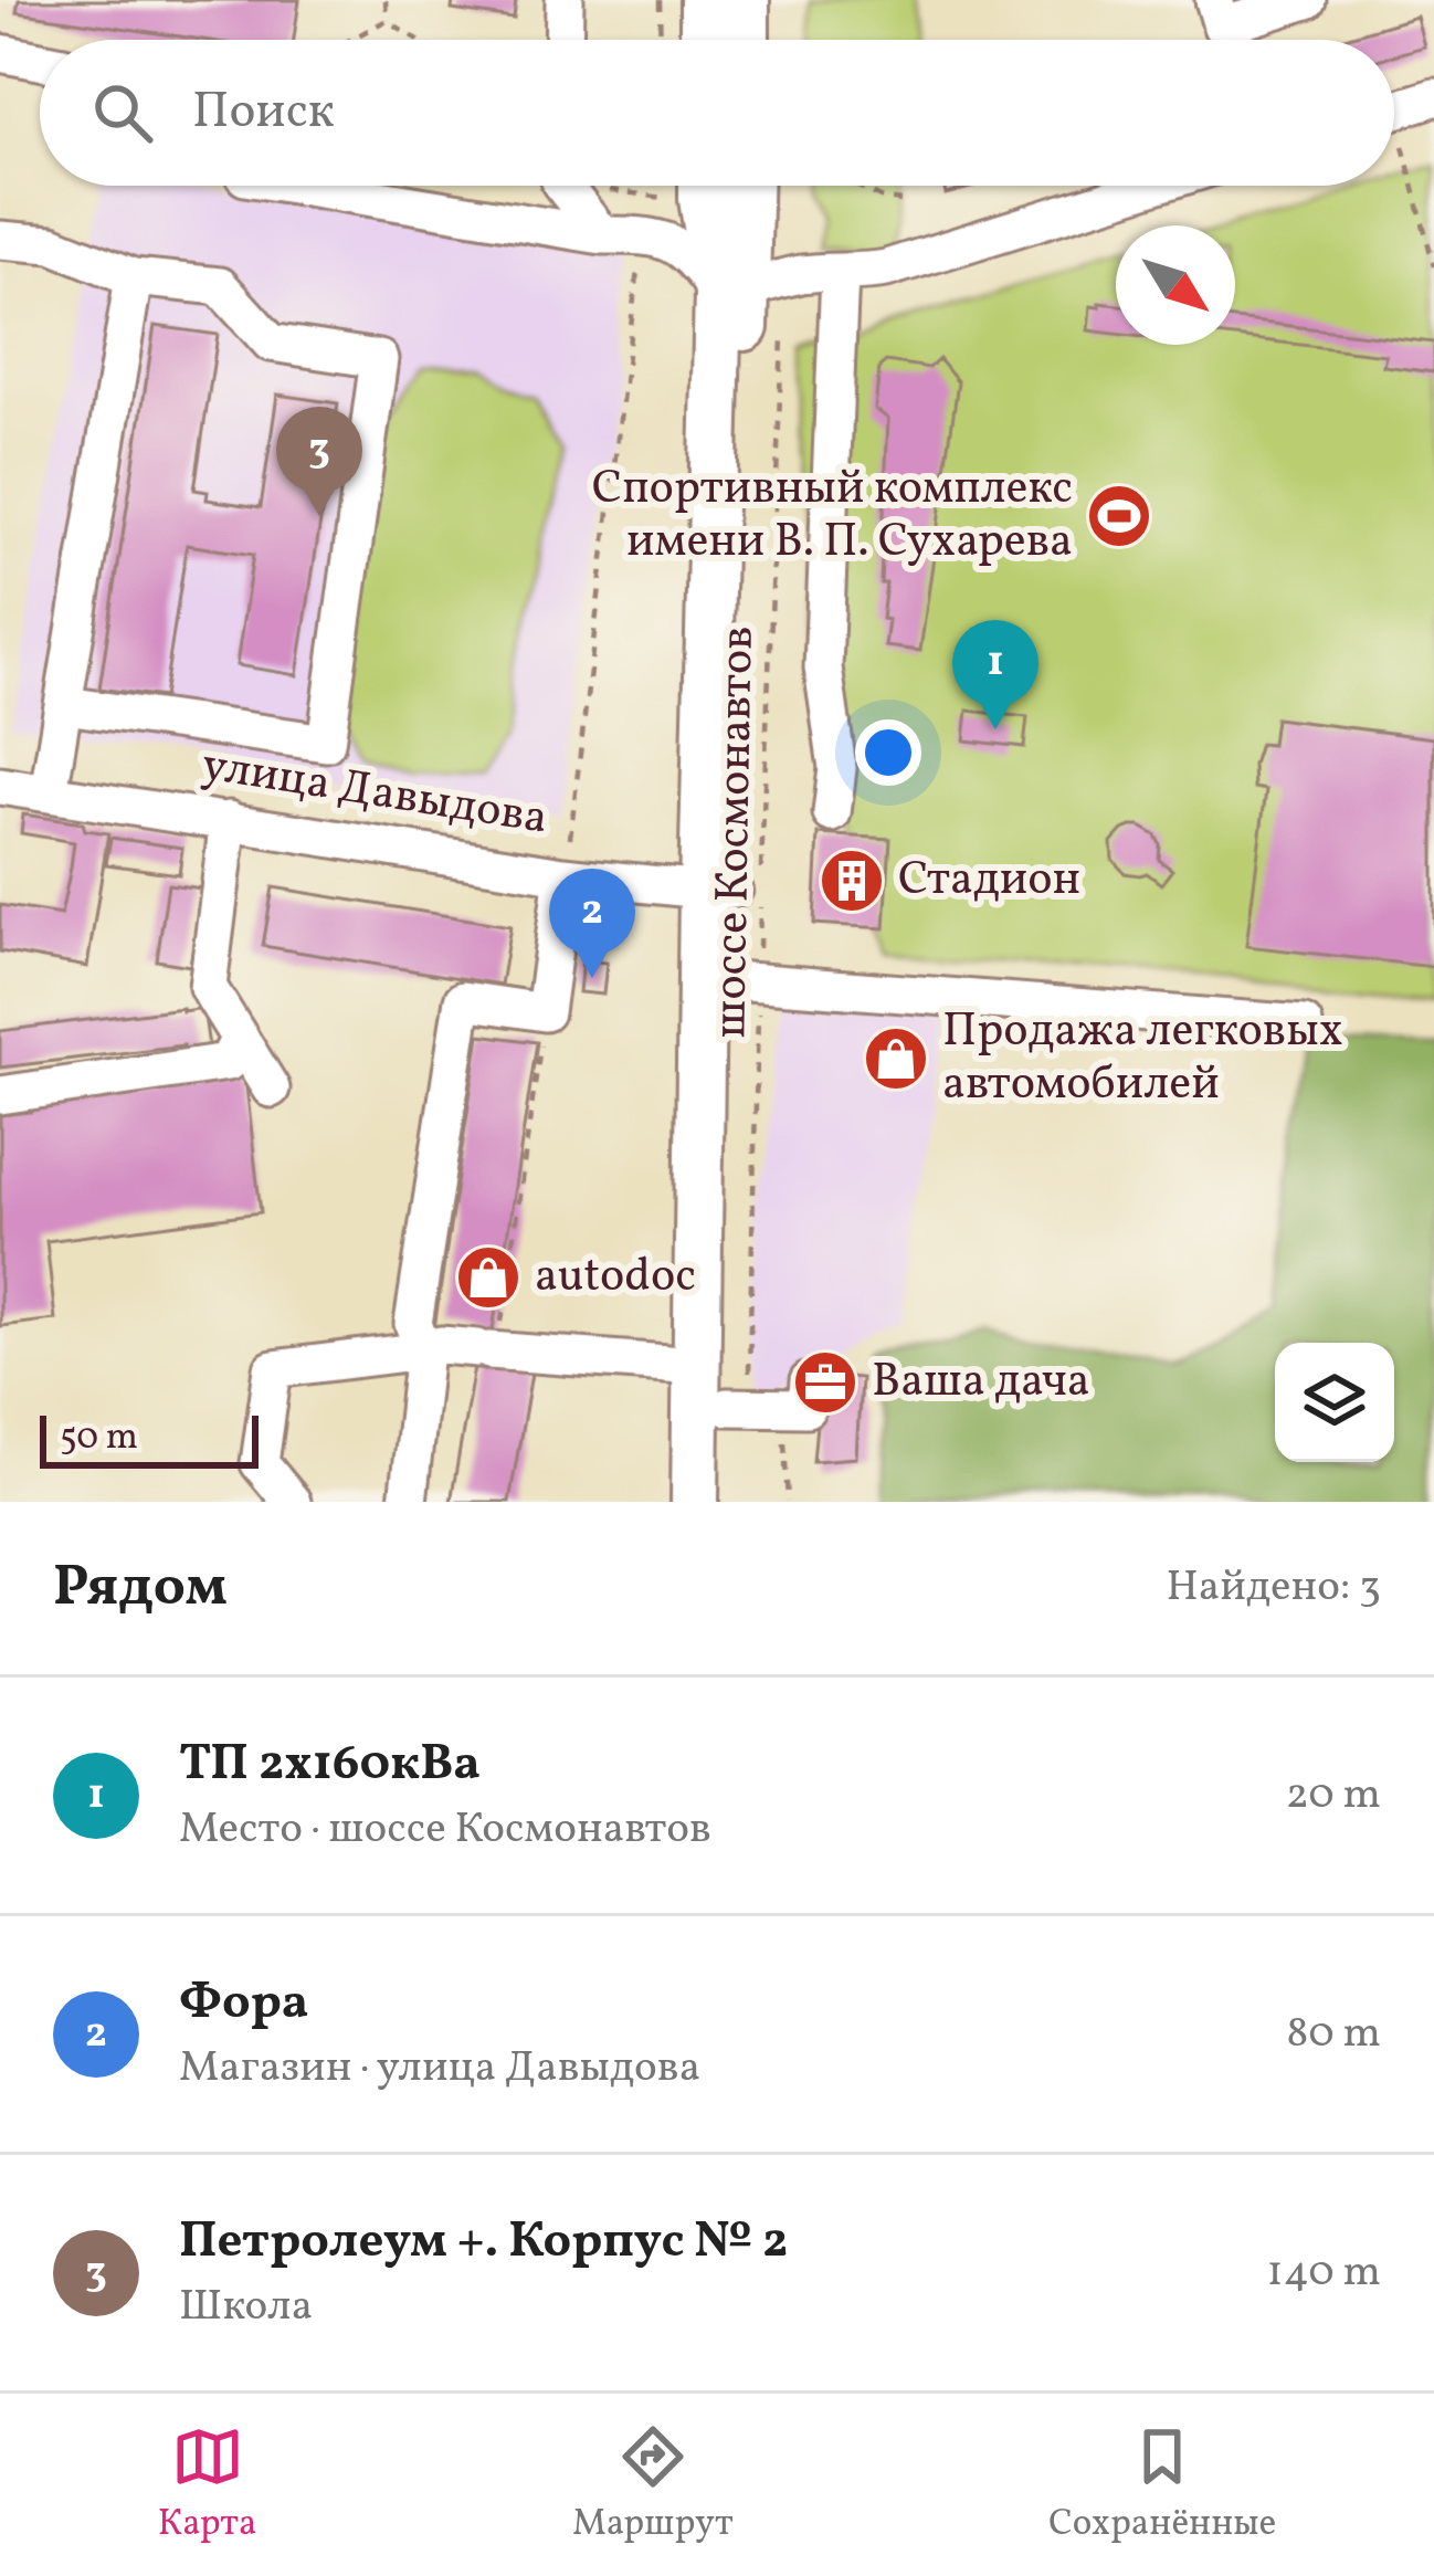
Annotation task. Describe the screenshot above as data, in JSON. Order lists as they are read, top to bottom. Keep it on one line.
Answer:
{"streets":{"main road":["шоссе Космонавтов"],"street":["улица Давыдова"]},"crossings":[["улица Давыдова","шоссе Космонавтов"]],"places":{"sports":["Спортивный комплекс имени В. П. Сухарева"],"building":["Стадион"],"shop":["Продажа легковых автомобилей","autodoc"],"office":["Ваша дача"]},"scale_bar":"50 m","north":"bottom right","page":{"search":"Поиск","pins":["3","1","2"],"scale":"50 m","heading":["Рядом","Найдено: 3"],"list":[{"mark":"1","name":"ТП 2х160кВа","note":"Место · шоссе Космонавтов","value":"20 m"},{"mark":"2","name":"Фора","note":"Магазин · улица Давыдова","value":"80 m"},{"mark":"3","name":"Петролеум +. Корпус № 2","note":"Школа","value":"140 m"}],"nav":["Карта","Маршрут","Сохранённые"]}}
